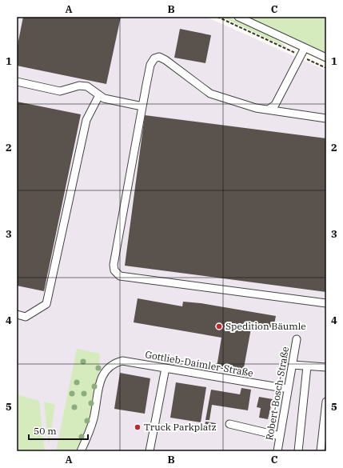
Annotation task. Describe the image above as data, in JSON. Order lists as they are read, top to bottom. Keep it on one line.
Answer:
{"streets":{"street":["Gottlieb-Daimler-Straße","Robert-Bosch-Straße"]},"crossings":[["Gottlieb-Daimler-Straße","Robert-Bosch-Straße"]],"places":["Spedition Bäumle","Truck Parkplatz"],"scale_bar":"50 m","grid":{"columns":["A","B","C"],"rows":["1","2","3","4","5"]}}
